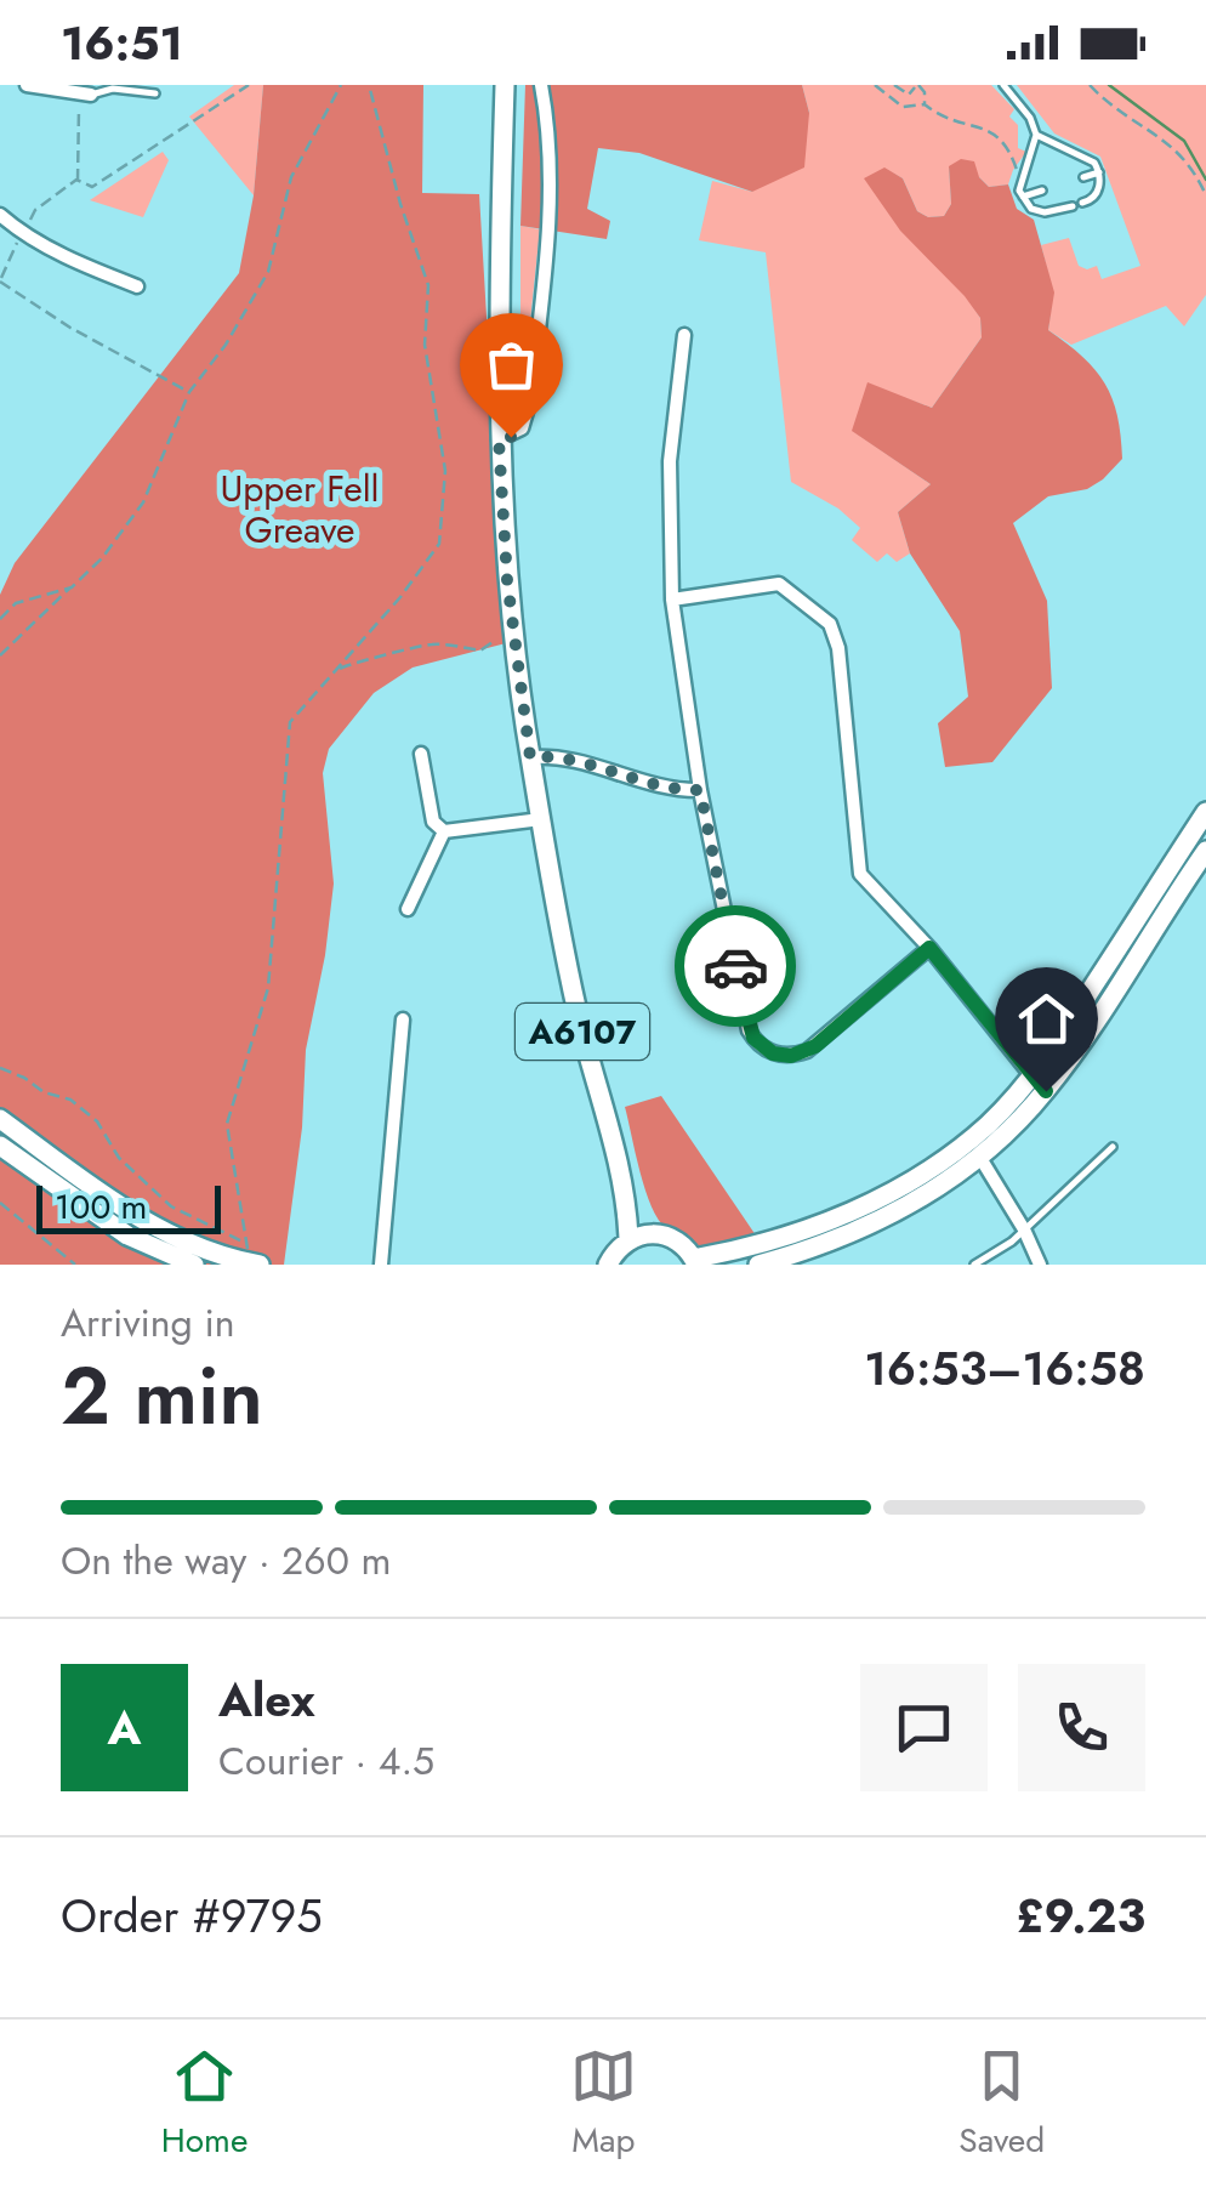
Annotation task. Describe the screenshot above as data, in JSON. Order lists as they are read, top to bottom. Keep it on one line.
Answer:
{"streets":{"main road":["A6107"]},"parks":["Upper Fell Greave"],"scale_bar":"100 m","page":{"status":"16:51","scale":"100 m","heading":["2 min","Arriving in","16:53–16:58"],"panel":["Alex","Courier · 4.5","Order #9795","£9.23"],"bar":"On the way · 260 m","round":"A","tabs":["Home","Map","Saved"]}}
